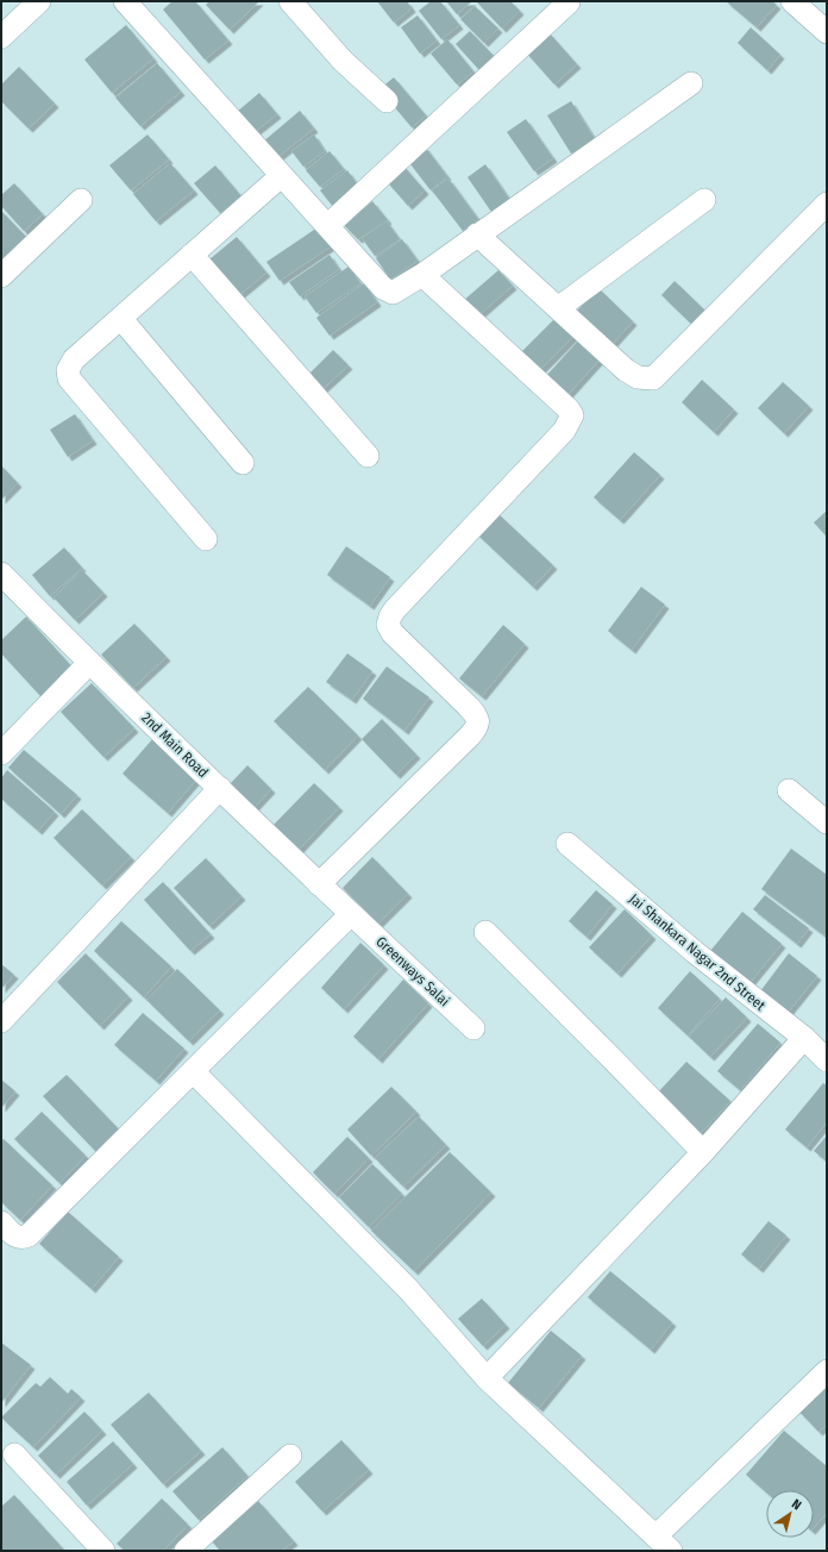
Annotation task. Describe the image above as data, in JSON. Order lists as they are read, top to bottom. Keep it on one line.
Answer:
{"streets":{"street":["2nd Main Road","Jai Shankara Nagar 2nd Street","Greenways Salai"]},"crossings":[["2nd Main Road","Greenways Salai"]],"north":"top right"}
